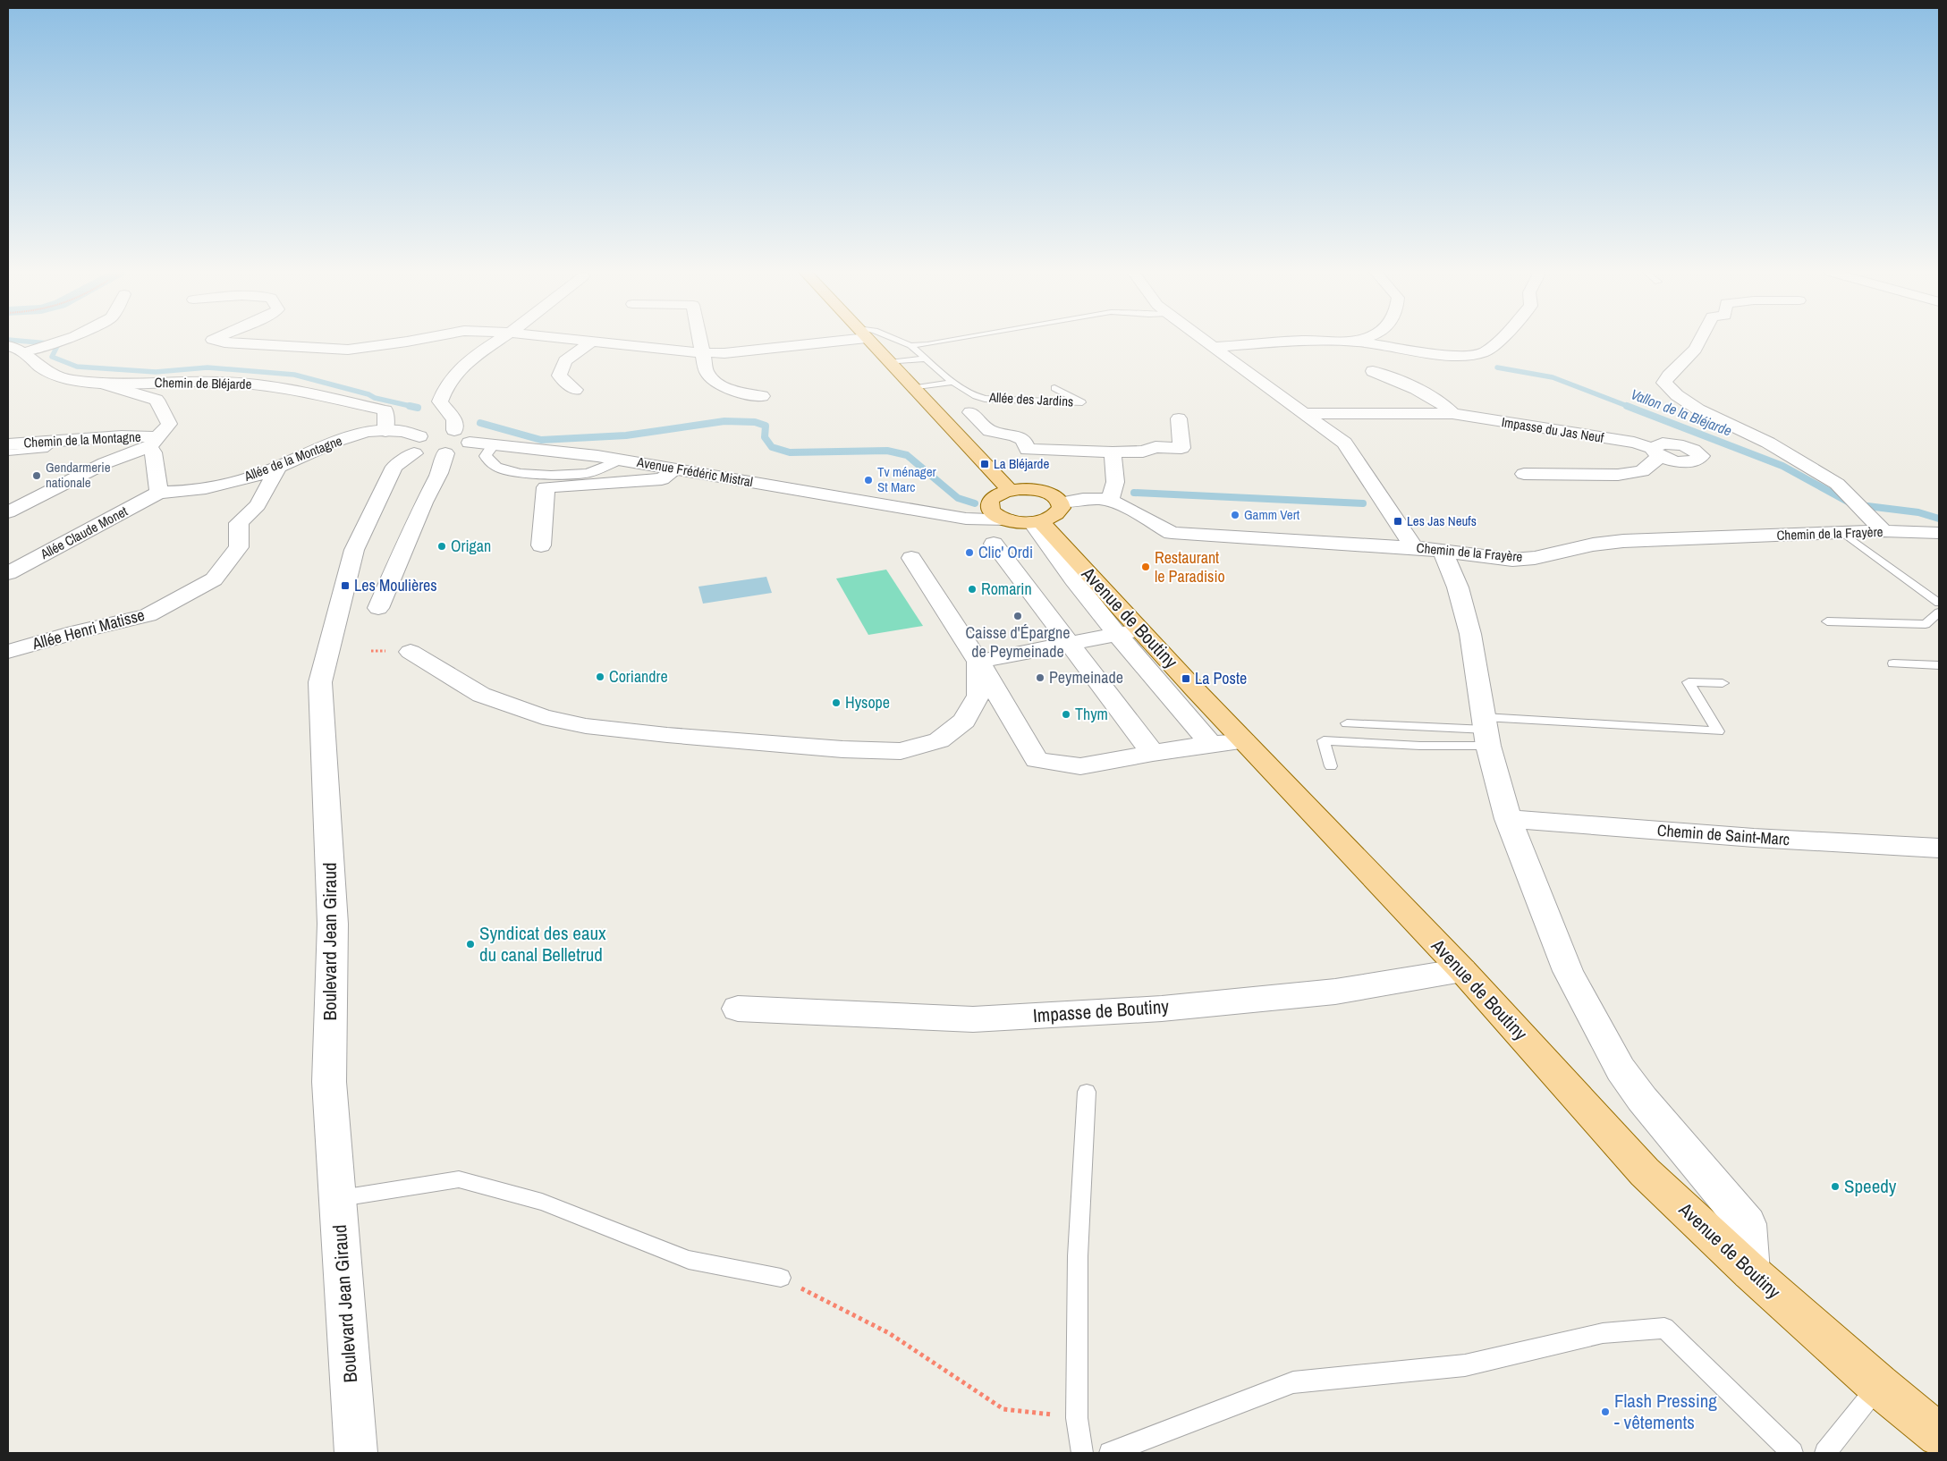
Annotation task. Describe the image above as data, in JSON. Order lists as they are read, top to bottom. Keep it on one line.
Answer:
{"streets":{"main road":["Avenue de Boutiny"],"street":["Chemin de Bléjarde","Impasse du Jas Neuf","Chemin de la Montagne","Allée de la Montagne","Avenue Frédéric Mistral","Allée Claude Monet","Chemin de la Frayère","Allée Henri Matisse","Chemin de Saint-Marc","Boulevard Jean Giraud","Impasse de Boutiny"],"lane":["Allée des Jardins"]},"crossings":[["Chemin de Bléjarde","Allée de la Montagne"],["Allée de la Montagne","Avenue Frédéric Mistral"],["Allée de la Montagne","Allée Claude Monet"],["Allée de la Montagne","Allée Henri Matisse"],["Allée de la Montagne","Boulevard Jean Giraud"],["Chemin de la Frayère","Avenue de Boutiny"],["Avenue de Boutiny","Impasse de Boutiny"]],"water":["Vallon de la Bléjarde"],"places":{"transit":["La Bléjarde","Les Jas Neufs","Les Moulières","La Poste"],"other":["Gendarmerie nationale","Tv ménager St Marc","Gamm Vert","Origan","Clic' Ordi","Restaurant le Paradisio","Romarin","Caisse d'Épargne de Peymeinade","Coriandre","Peymeinade","Hysope","Thym","Syndicat des eaux du canal Belletrud","Speedy","Flash Pressing - vêtements"]}}
